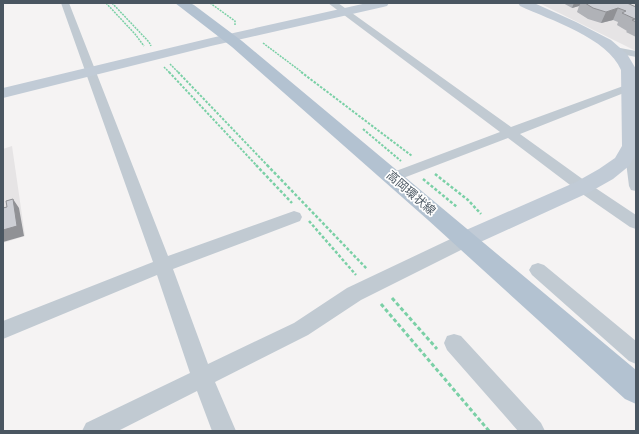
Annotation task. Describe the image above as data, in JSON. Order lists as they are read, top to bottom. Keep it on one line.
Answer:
{"streets":{"main road":["高岡環状線"]}}
